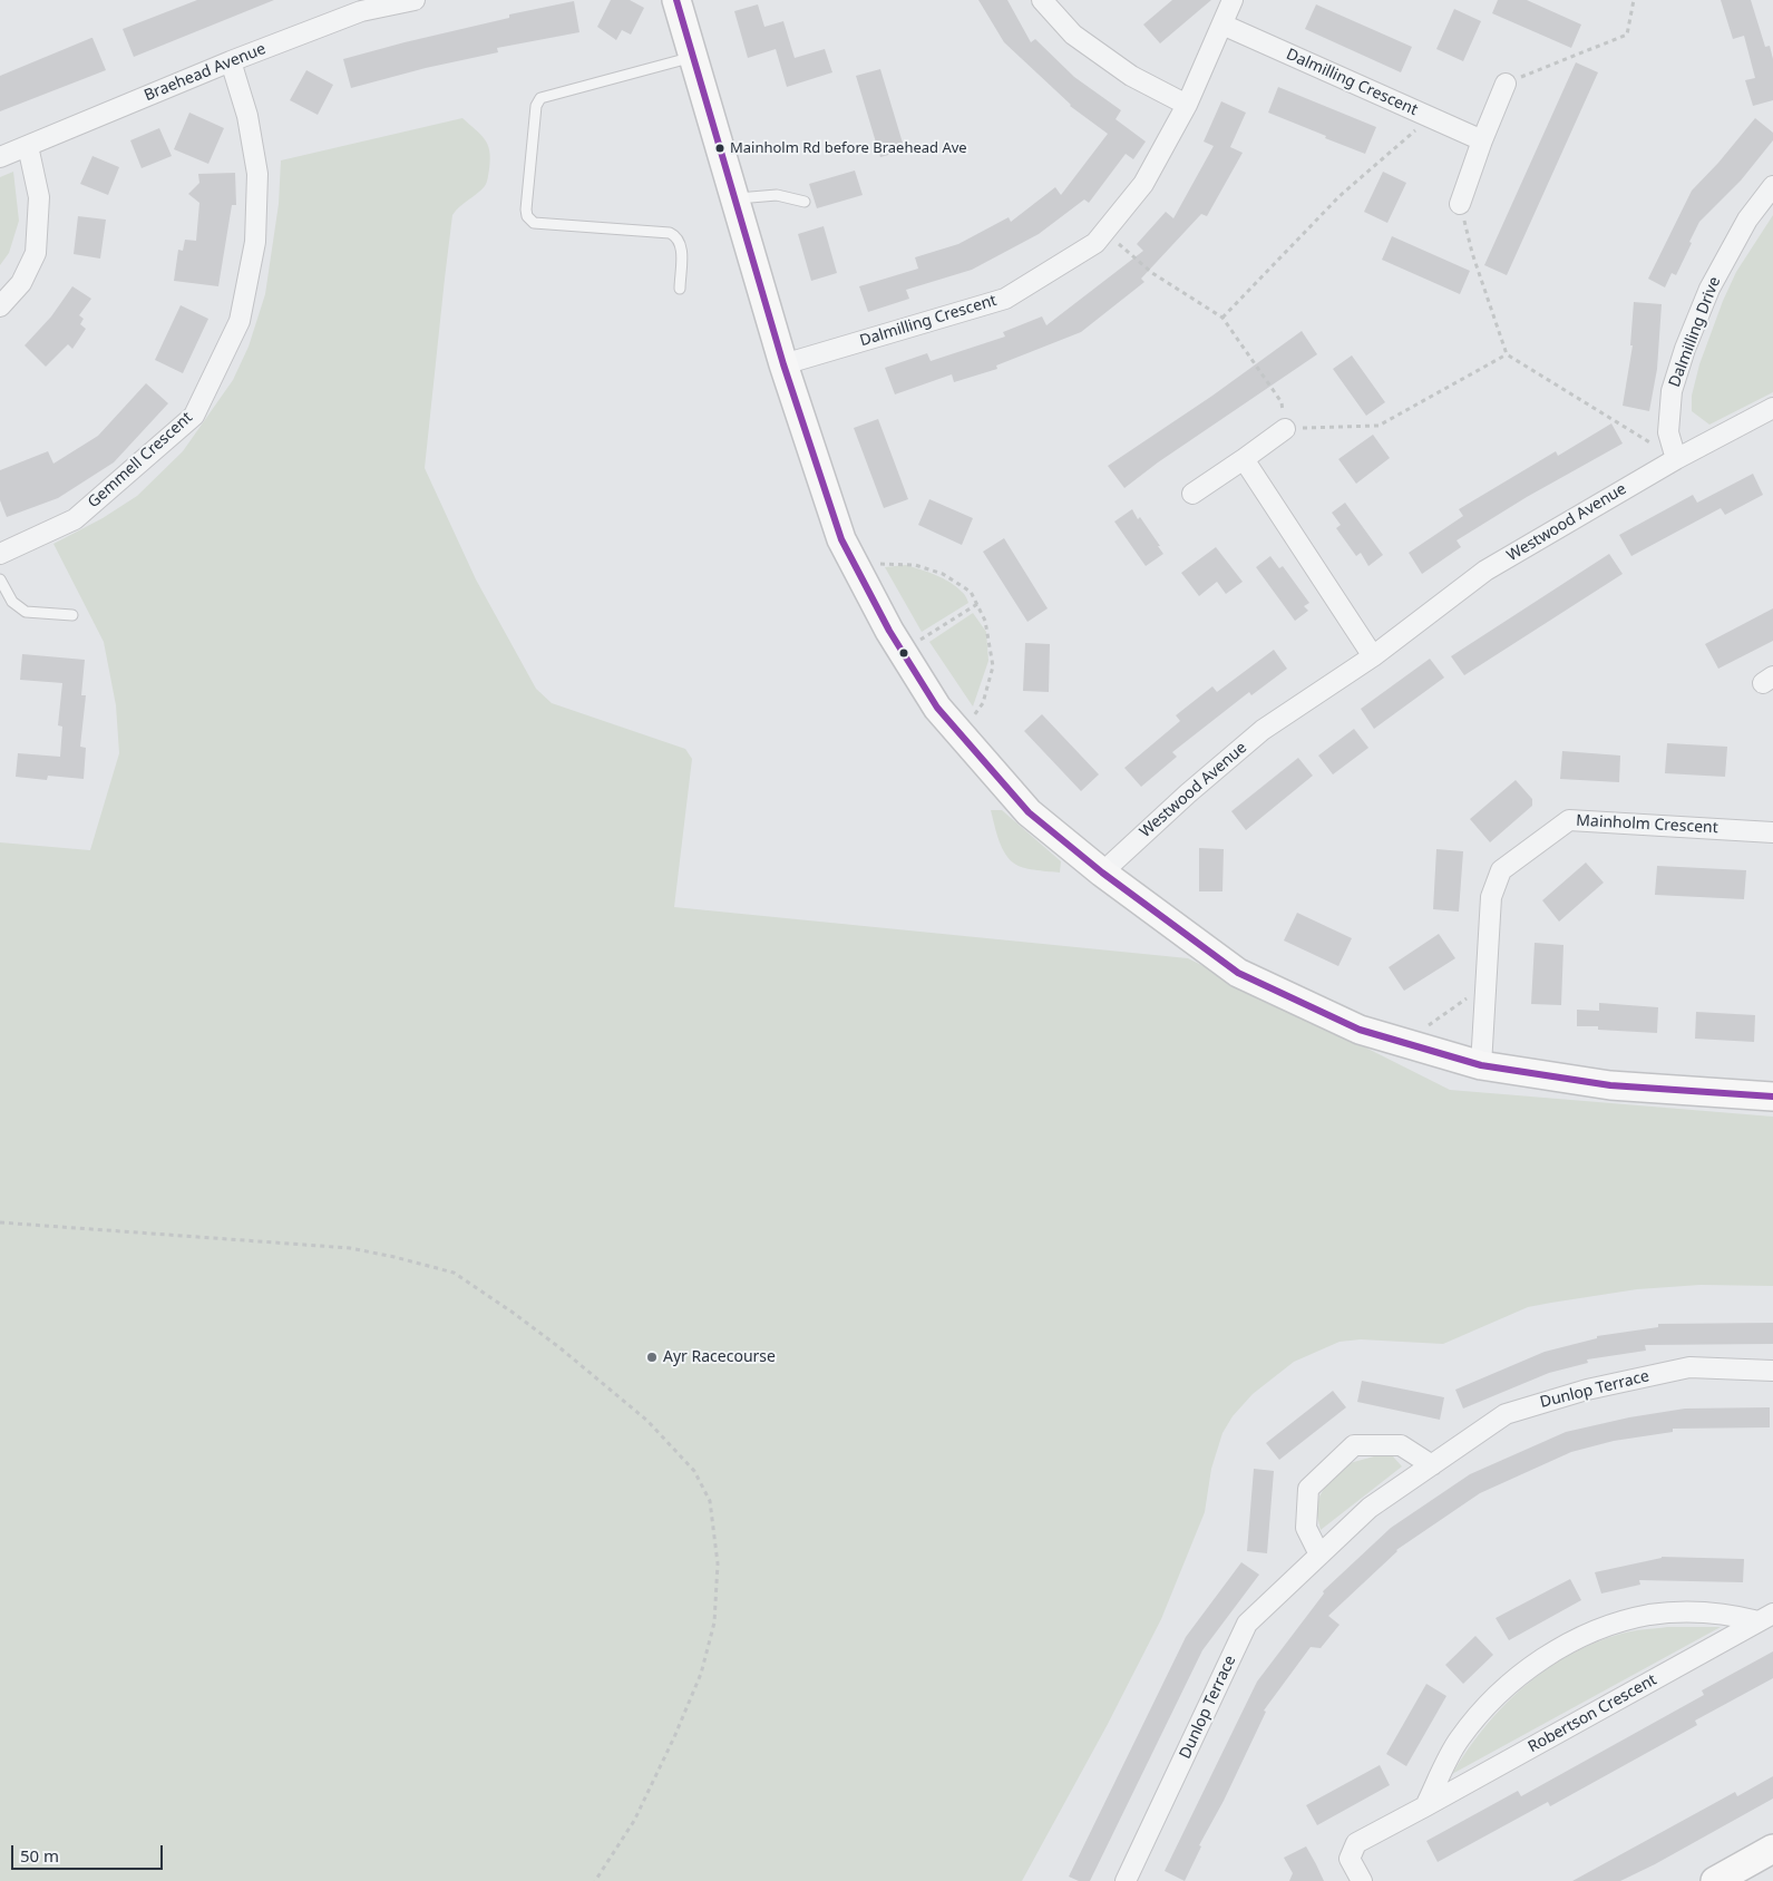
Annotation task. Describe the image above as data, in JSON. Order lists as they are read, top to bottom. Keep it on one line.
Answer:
{"streets":{"street":["Braehead Avenue","Dalmilling Crescent","Dalmilling Drive","Gemmell Crescent","Westwood Avenue","Mainholm Crescent","Dunlop Terrace","Robertson Crescent"]},"crossings":[["Braehead Avenue","Gemmell Crescent"],["Dalmilling Drive","Westwood Avenue"]],"places":["Mainholm Rd before Braehead Ave","Ayr Racecourse"],"scale_bar":"50 m"}
